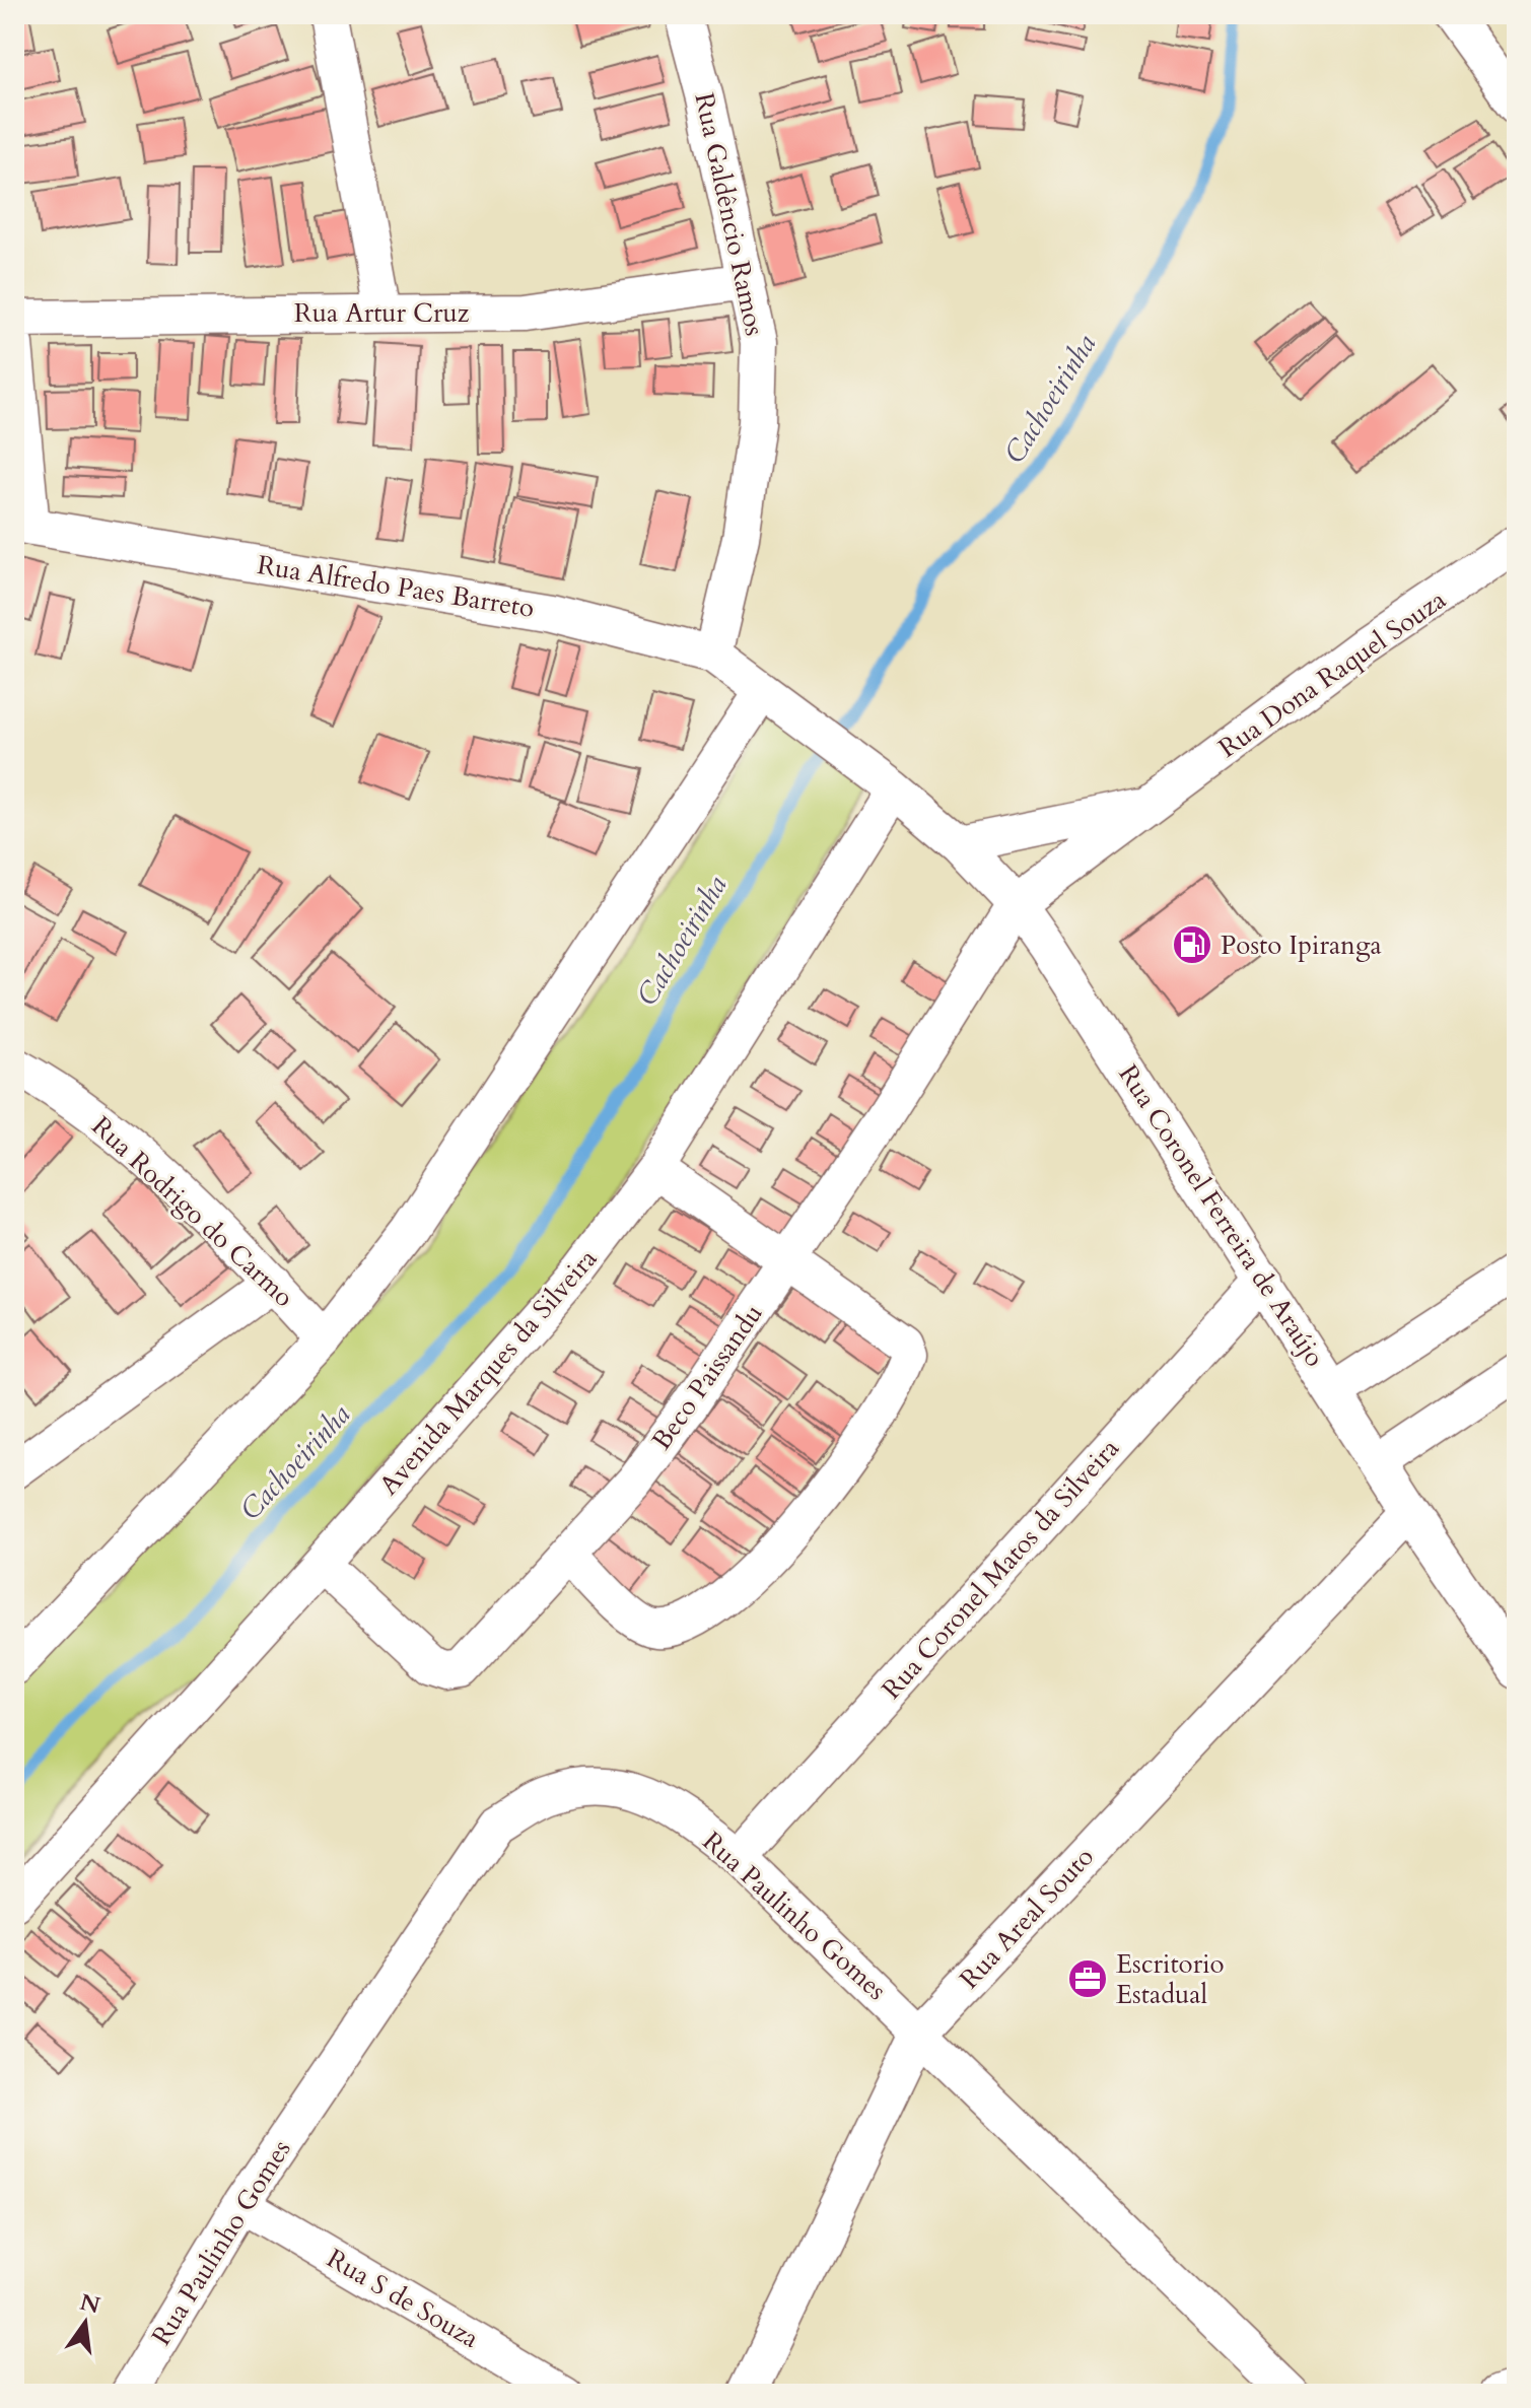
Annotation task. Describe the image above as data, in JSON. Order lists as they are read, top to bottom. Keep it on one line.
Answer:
{"streets":{"street":["Rua Galdêncio Ramos","Rua Artur Cruz","Rua Alfredo Paes Barreto","Rua Dona Raquel Souza","Rua Rodrigo do Carmo","Rua Coronel Ferreira de Araújo","Avenida Marques da Silveira","Beco Paissandu","Rua Coronel Matos da Silveira","Rua Paulinho Gomes","Rua Areal Souto","Rua S de Souza"]},"crossings":[["Rua Galdêncio Ramos","Rua Artur Cruz"],["Rua Galdêncio Ramos","Rua Alfredo Paes Barreto"],["Rua Alfredo Paes Barreto","Rua Coronel Ferreira de Araújo"],["Rua Dona Raquel Souza","Rua Coronel Ferreira de Araújo"],["Rua Dona Raquel Souza","Beco Paissandu"],["Rua Coronel Ferreira de Araújo","Avenida Marques da Silveira"],["Rua Coronel Ferreira de Araújo","Beco Paissandu"],["Rua Coronel Ferreira de Araújo","Rua Coronel Matos da Silveira"],["Rua Coronel Ferreira de Araújo","Rua Areal Souto"],["Avenida Marques da Silveira","Beco Paissandu"],["Rua Coronel Matos da Silveira","Rua Paulinho Gomes"],["Rua Paulinho Gomes","Rua Areal Souto"],["Rua Paulinho Gomes","Rua S de Souza"]],"water":["Cachoeirinha"],"places":{"fuel station":["Posto Ipiranga"],"office":["Escritorio Estadual"]},"north":"top"}
